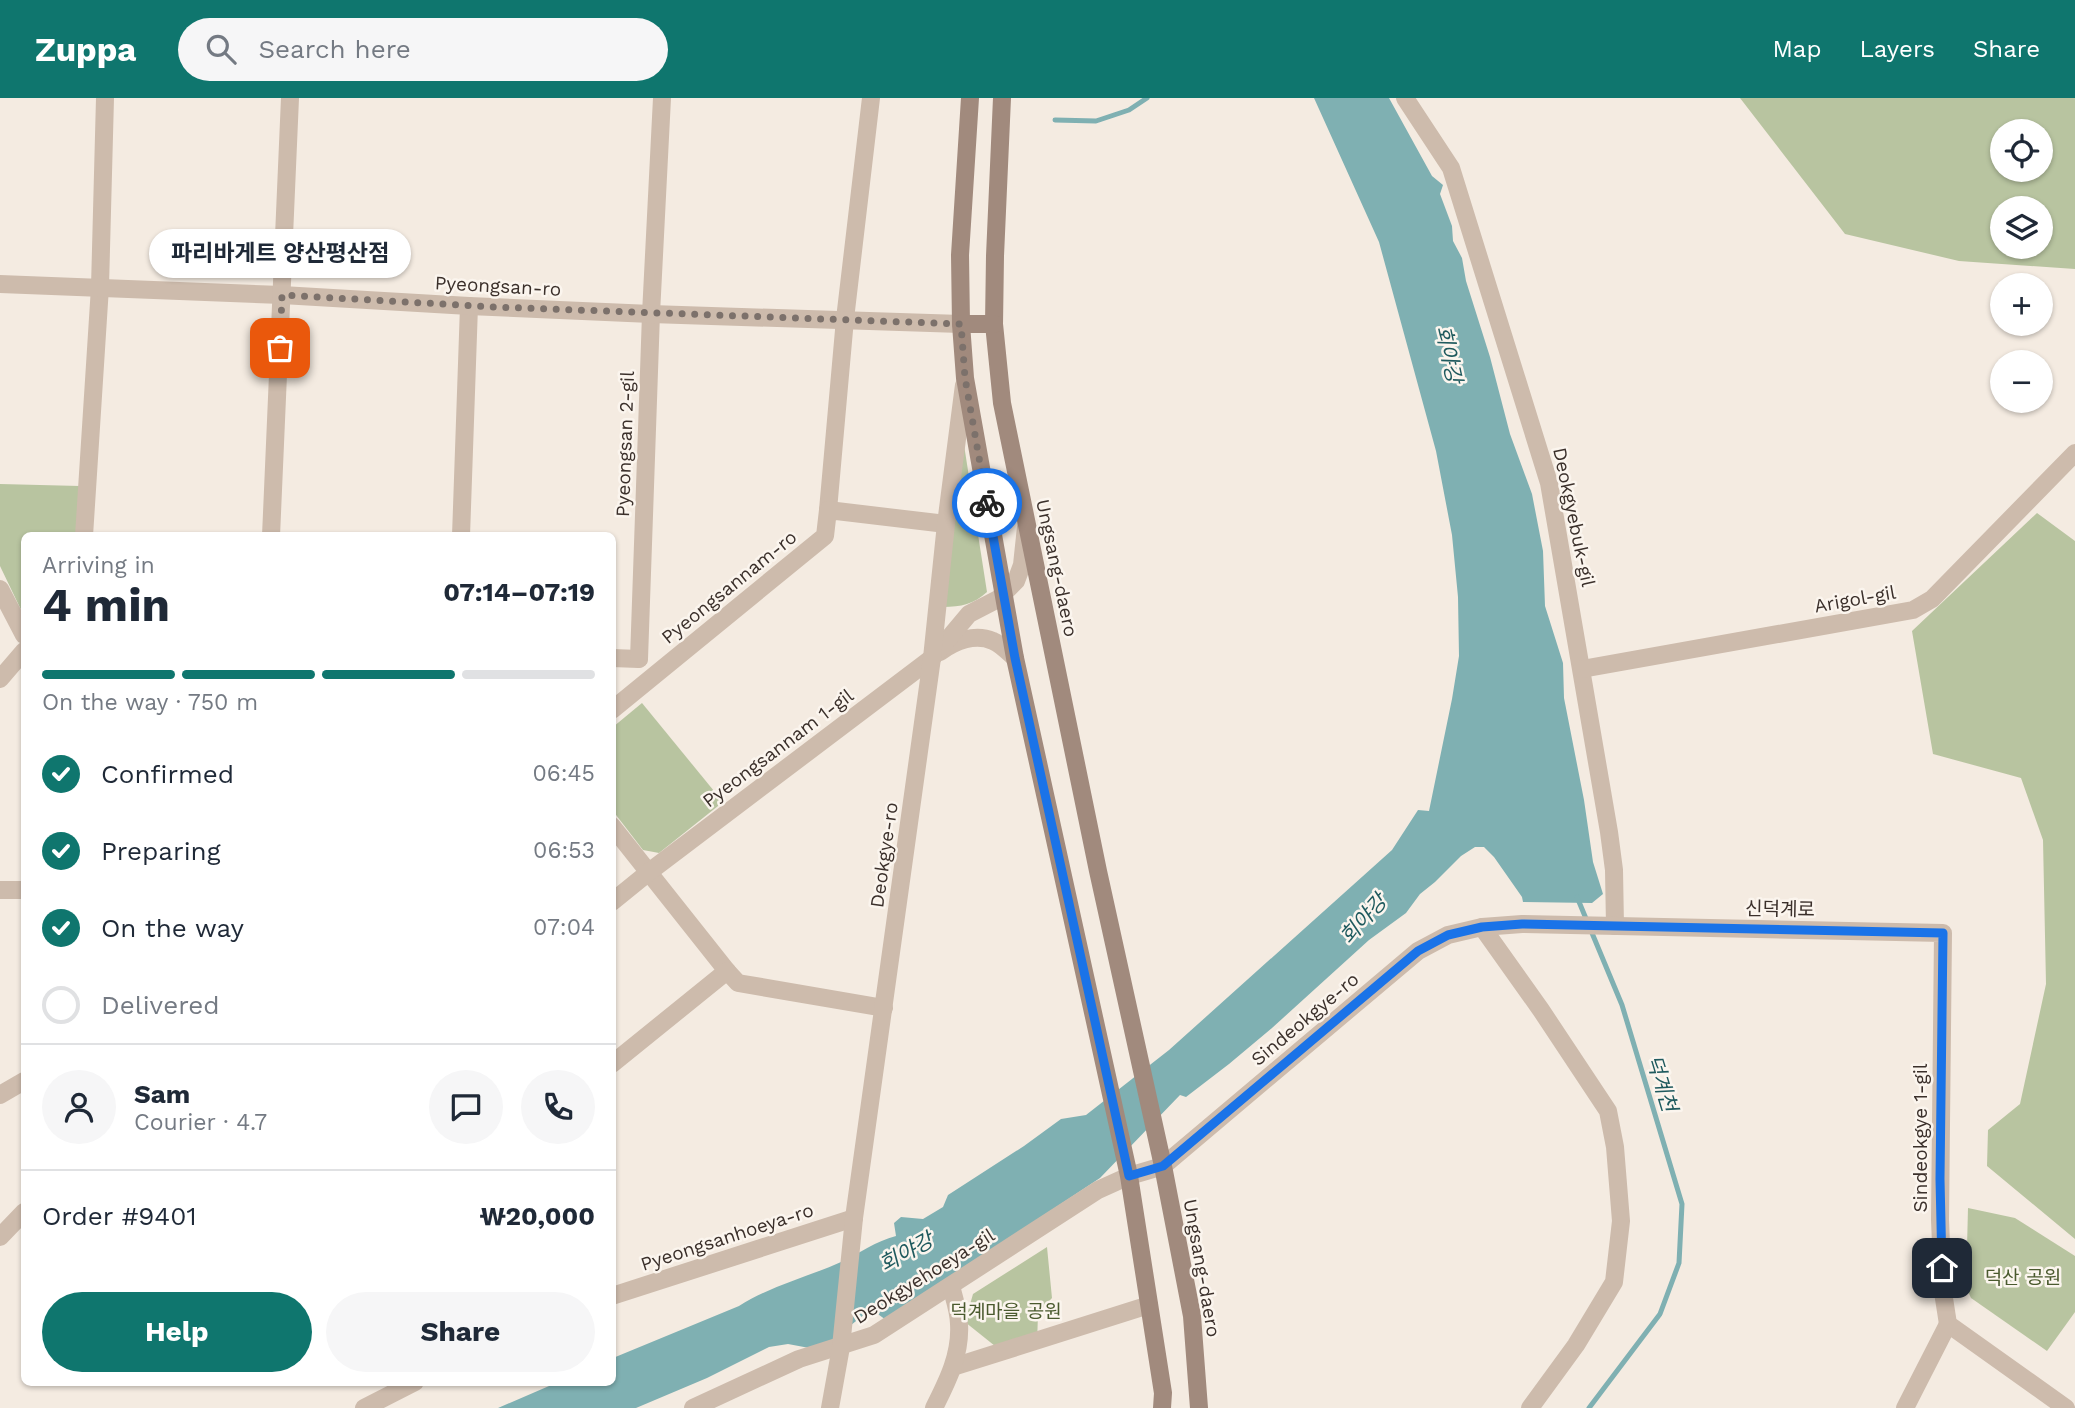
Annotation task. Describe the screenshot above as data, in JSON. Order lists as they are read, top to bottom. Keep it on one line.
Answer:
{"streets":{"main road":["Pyeongsan-ro","Ungsang-daero"],"street":["Pyeongsan 2-gil","Deokgyebuk-gil","Pyeongsannam-ro","Arigol-gil","Pyeongsannam 1-gil","Deokgye-ro","신덕계로","Sindeokgye-ro","Sindeokgye 1-gil","Pyeongsanhoeya-ro","Deokgyehoeya-gil"]},"crossings":[["Pyeongsan-ro","Pyeongsan 2-gil"],["Pyeongsan-ro","Ungsang-daero"],["Pyeongsan-ro","Pyeongsannam-ro"],["Deokgyebuk-gil","Arigol-gil"],["Deokgyebuk-gil","신덕계로"],["Ungsang-daero","Sindeokgye-ro"],["Pyeongsannam 1-gil","Deokgye-ro"],["Deokgye-ro","Pyeongsanhoeya-ro"],["Deokgye-ro","Deokgyehoeya-gil"],["신덕계로","Sindeokgye-ro"],["신덕계로","Sindeokgye 1-gil"],["Sindeokgye-ro","Deokgyehoeya-gil"]],"water":["회야강","덕계천"],"parks":["덕산 공원","덕계마을 공원"],"places":["파리바게트 양산평산점"],"page":{"header":"Zuppa","search":"Search here","nav":["Map","Layers","Share"],"map_buttons":["+","−"],"bubble":"파리바게트 양산평산점","heading":["4 min","Arriving in","07:14–07:19"],"panel":["Sam","Courier · 4.7","Order #9401","₩20,000"],"bar":"On the way · 750 m","list":[["Confirmed","06:45"],["Preparing","06:53"],["On the way","07:04"],"Delivered"],"buttons":["Help","Share"]}}
